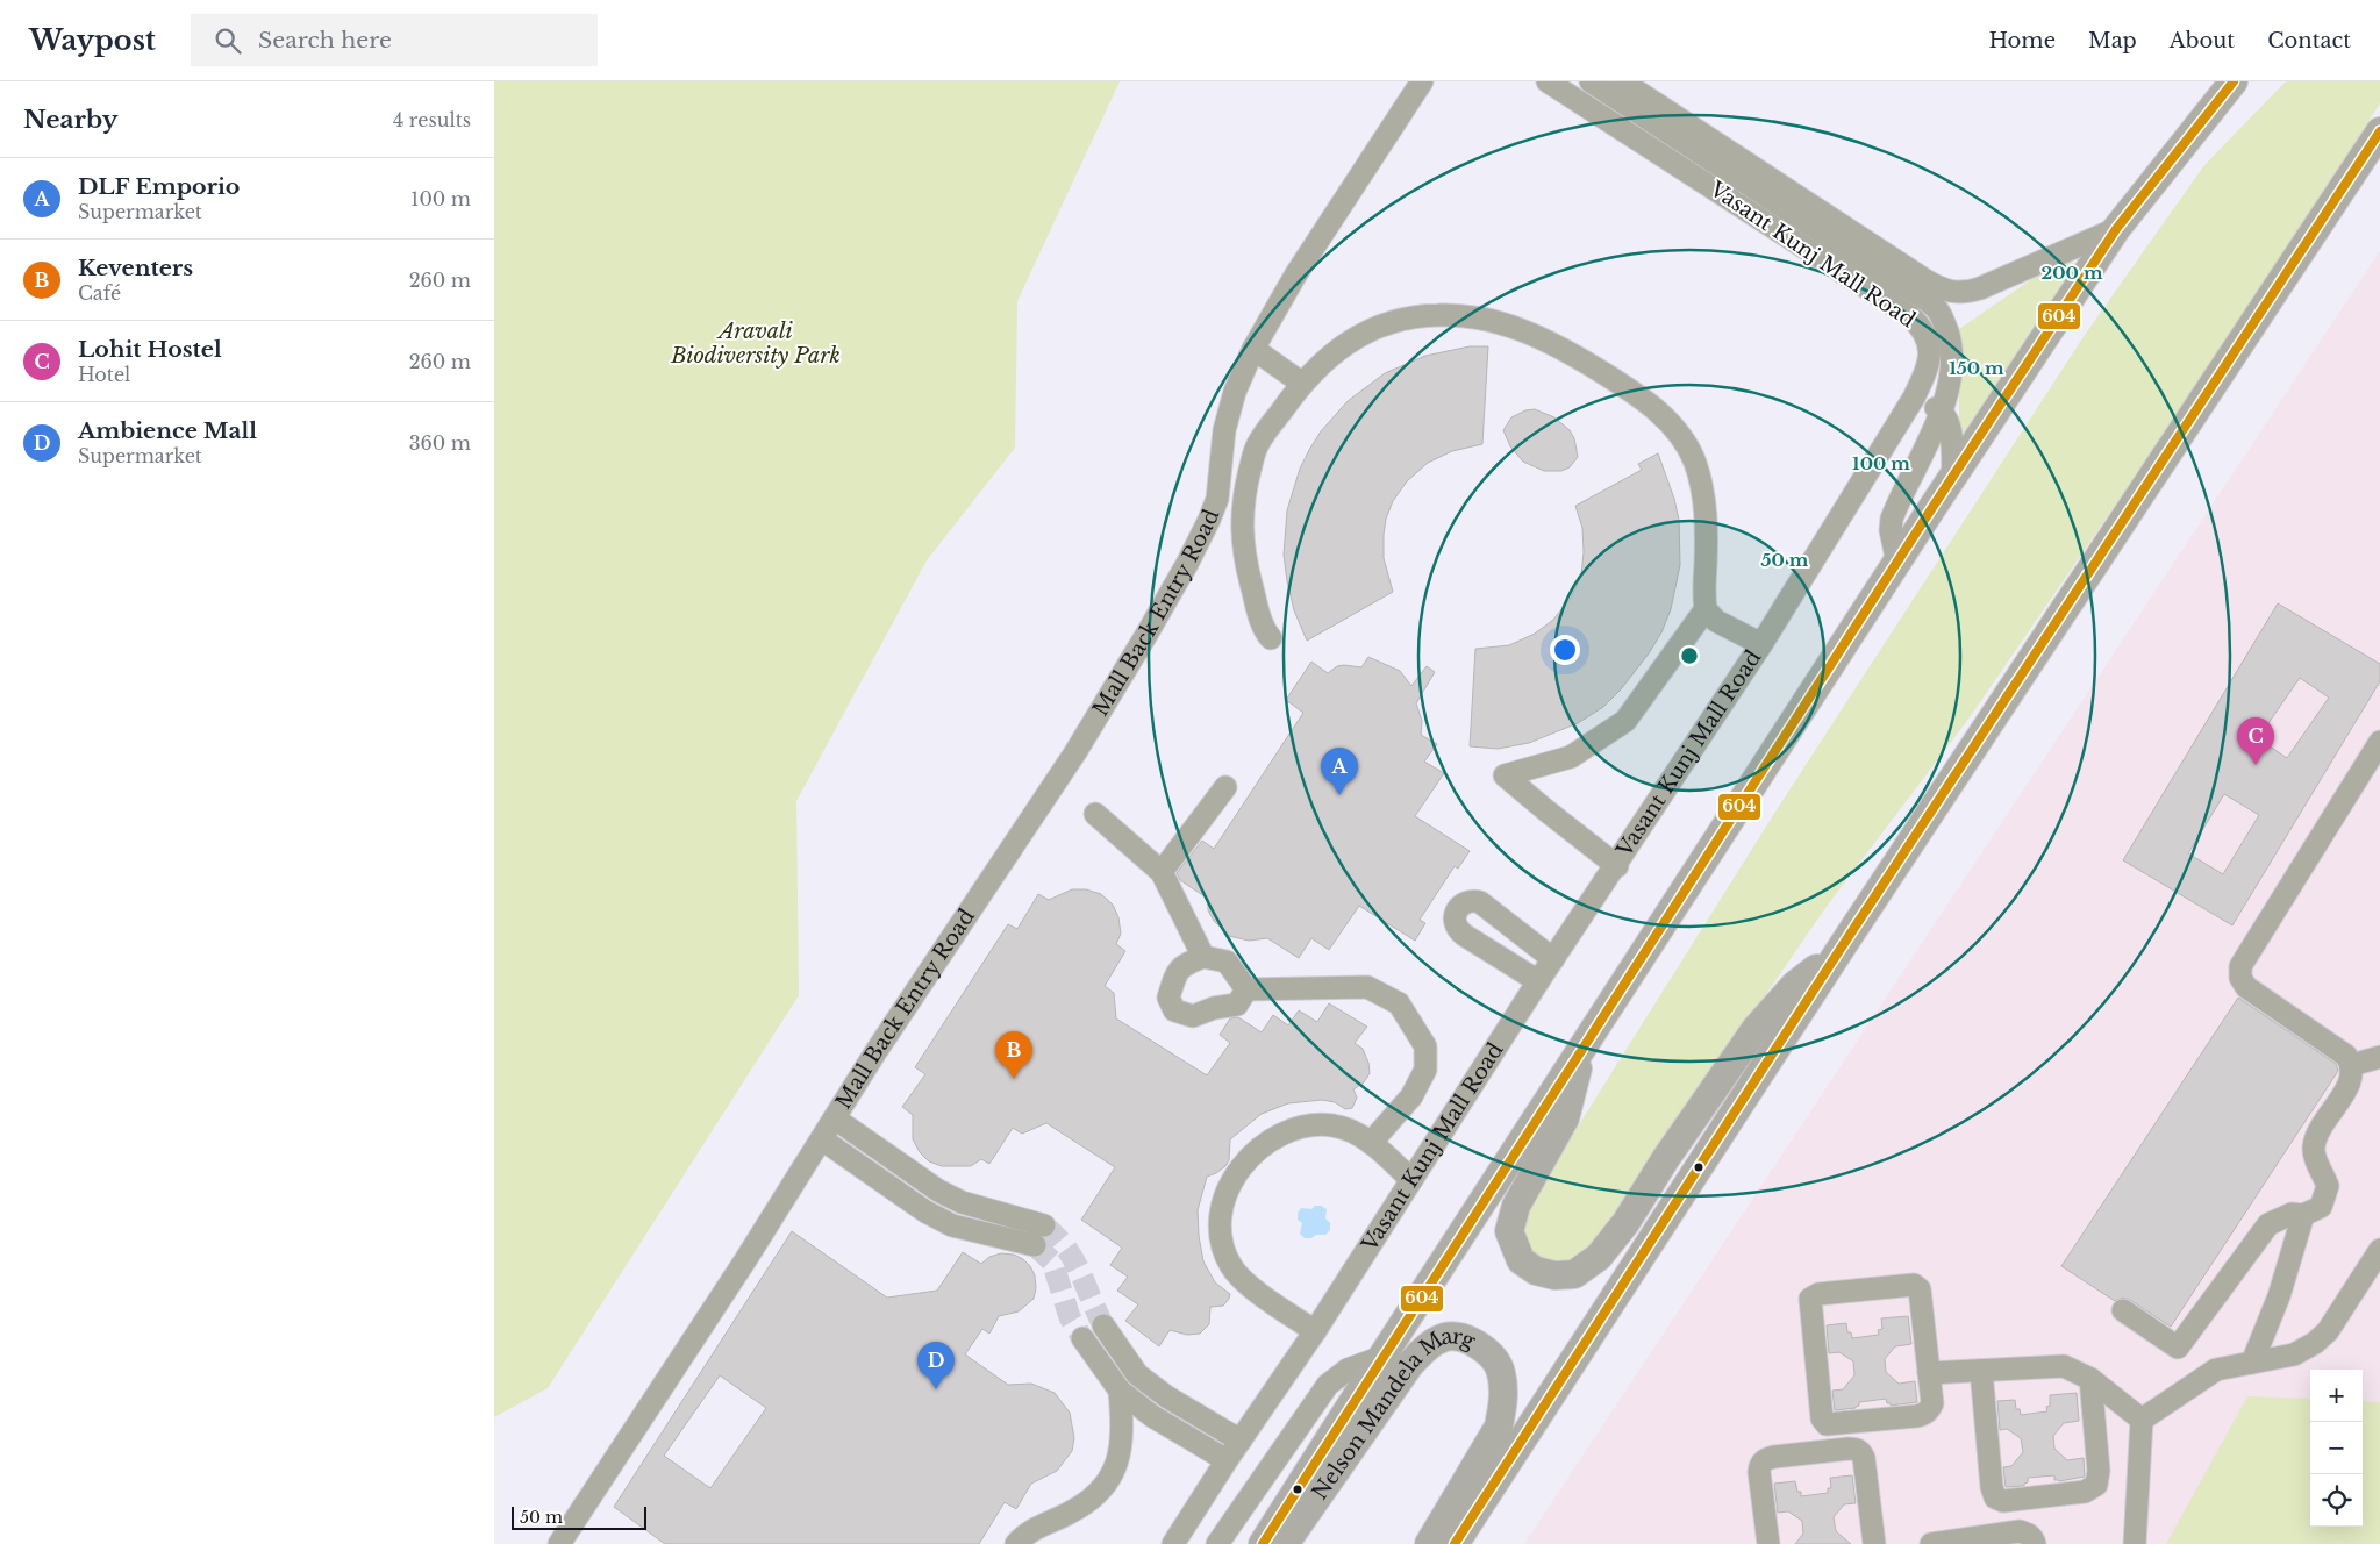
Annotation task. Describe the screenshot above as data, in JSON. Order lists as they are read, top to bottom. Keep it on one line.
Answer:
{"streets":{"main road":["Nelson Mandela Marg"],"lane":["Vasant Kunj Mall Road","Mall Back Entry Road"]},"crossings":[["Vasant Kunj Mall Road","Nelson Mandela Marg"]],"parks":["Aravali Biodiversity Park"],"lines":["transit line 604"],"scale_bar":"50 m","page":{"header":"Waypost","search":"Search here","nav":["Home","Map","About","Contact"],"heading":["Nearby","4 results"],"list":[{"mark":"A","name":"DLF Emporio","note":"Supermarket","value":"100 m"},{"mark":"B","name":"Keventers","note":"Café","value":"260 m"},{"mark":"C","name":"Lohit Hostel","note":"Hotel","value":"260 m"},{"mark":"D","name":"Ambience Mall","note":"Supermarket","value":"360 m"}],"pins":["C","A","B","D"],"map_buttons":["+","−"],"scale":"50 m"},"rings":["200 m","150 m","100 m","50 m"]}
